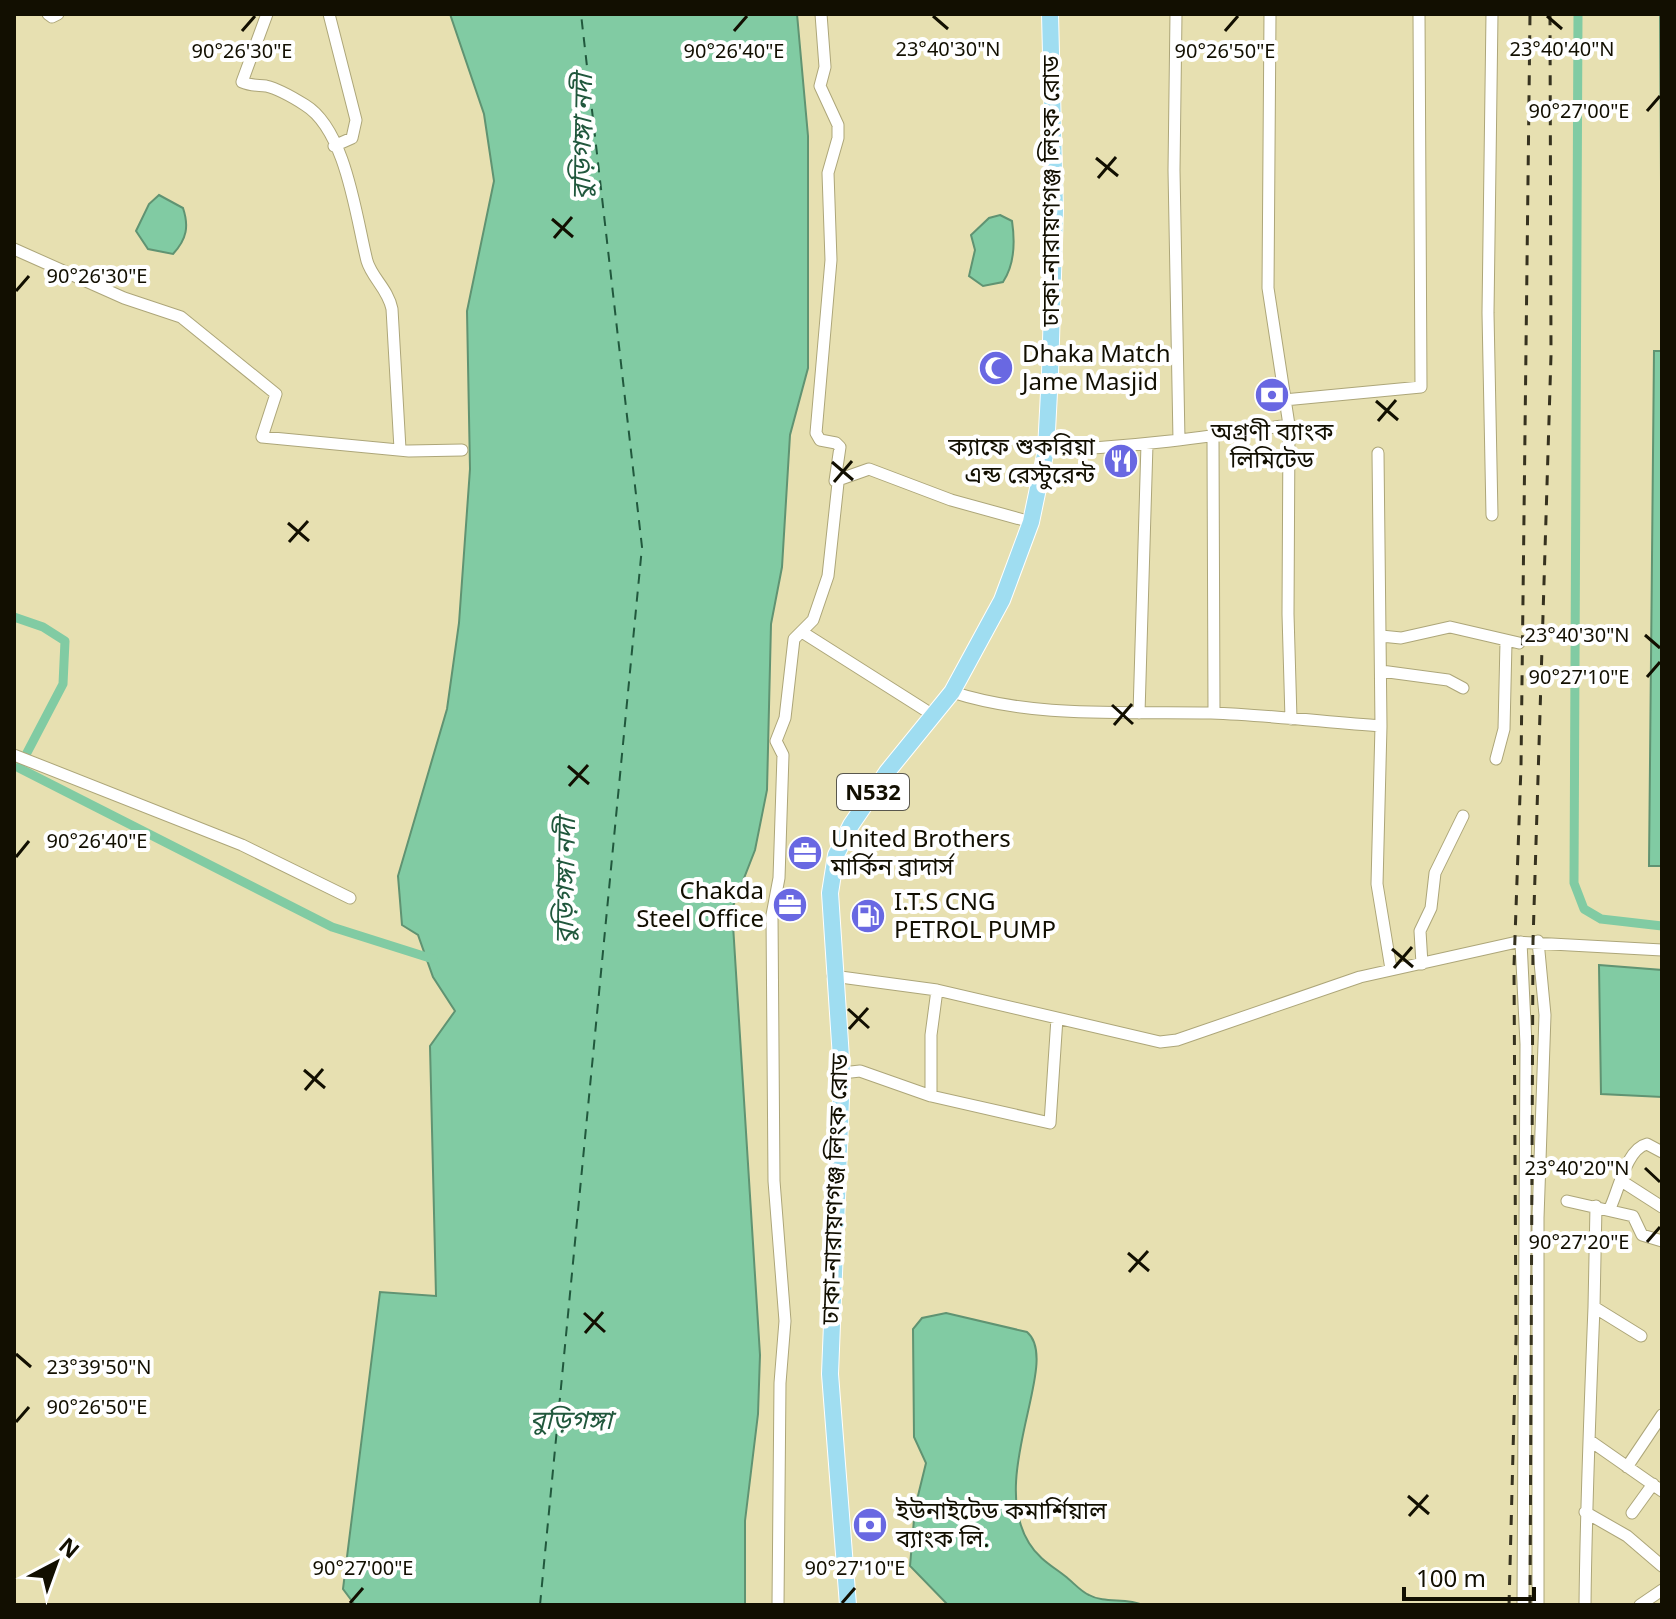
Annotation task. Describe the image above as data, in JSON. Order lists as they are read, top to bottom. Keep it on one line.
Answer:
{"streets":{"highway":["ঢাকা-নারায়ণগঞ্জ লিংক রোড","N532"]},"water":["বুড়িগঙ্গা নদী","বুড়িগঙ্গা"],"places":{"mosque":["Dhaka Match Jame Masjid"],"bank":["অগ্রণী ব্যাংক লিমিটেড","ইউনাইটেড কমার্শিয়াল ব্যাংক লি."],"restaurant":["ক্যাফে শুকরিয়া এন্ড রেস্টুরেন্ট"],"office":["United Brothers মার্কিন ব্রাদার্স","Chakda Steel Office"],"fuel station":["I.T.S CNG PETROL PUMP"]},"scale_bar":"100 m","north":"top right","coordinates":["23°40'30\"N","23°40'40\"N","90°26'30\"E","90°26'40\"E","90°26'50\"E","90°27'00\"E","90°27'10\"E","23°40'20\"N","90°27'20\"E","23°39'50\"N"]}
